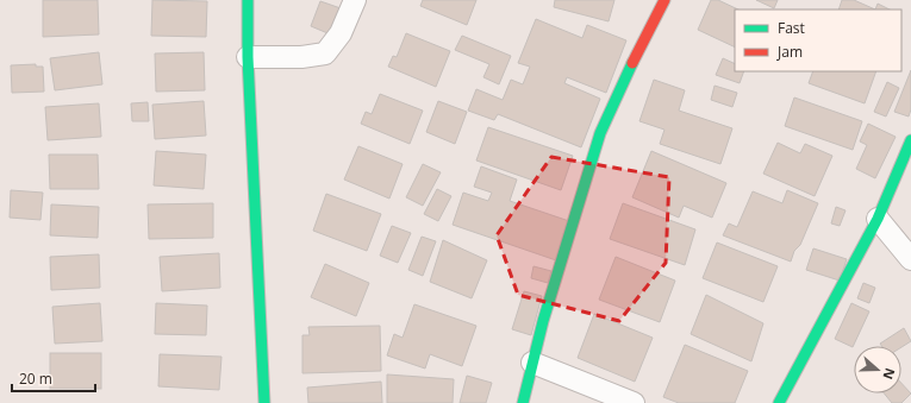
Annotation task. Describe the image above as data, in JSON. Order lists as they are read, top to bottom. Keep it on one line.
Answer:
{"legend":["Fast","Jam"],"scale_bar":"20 m","north":"right"}
